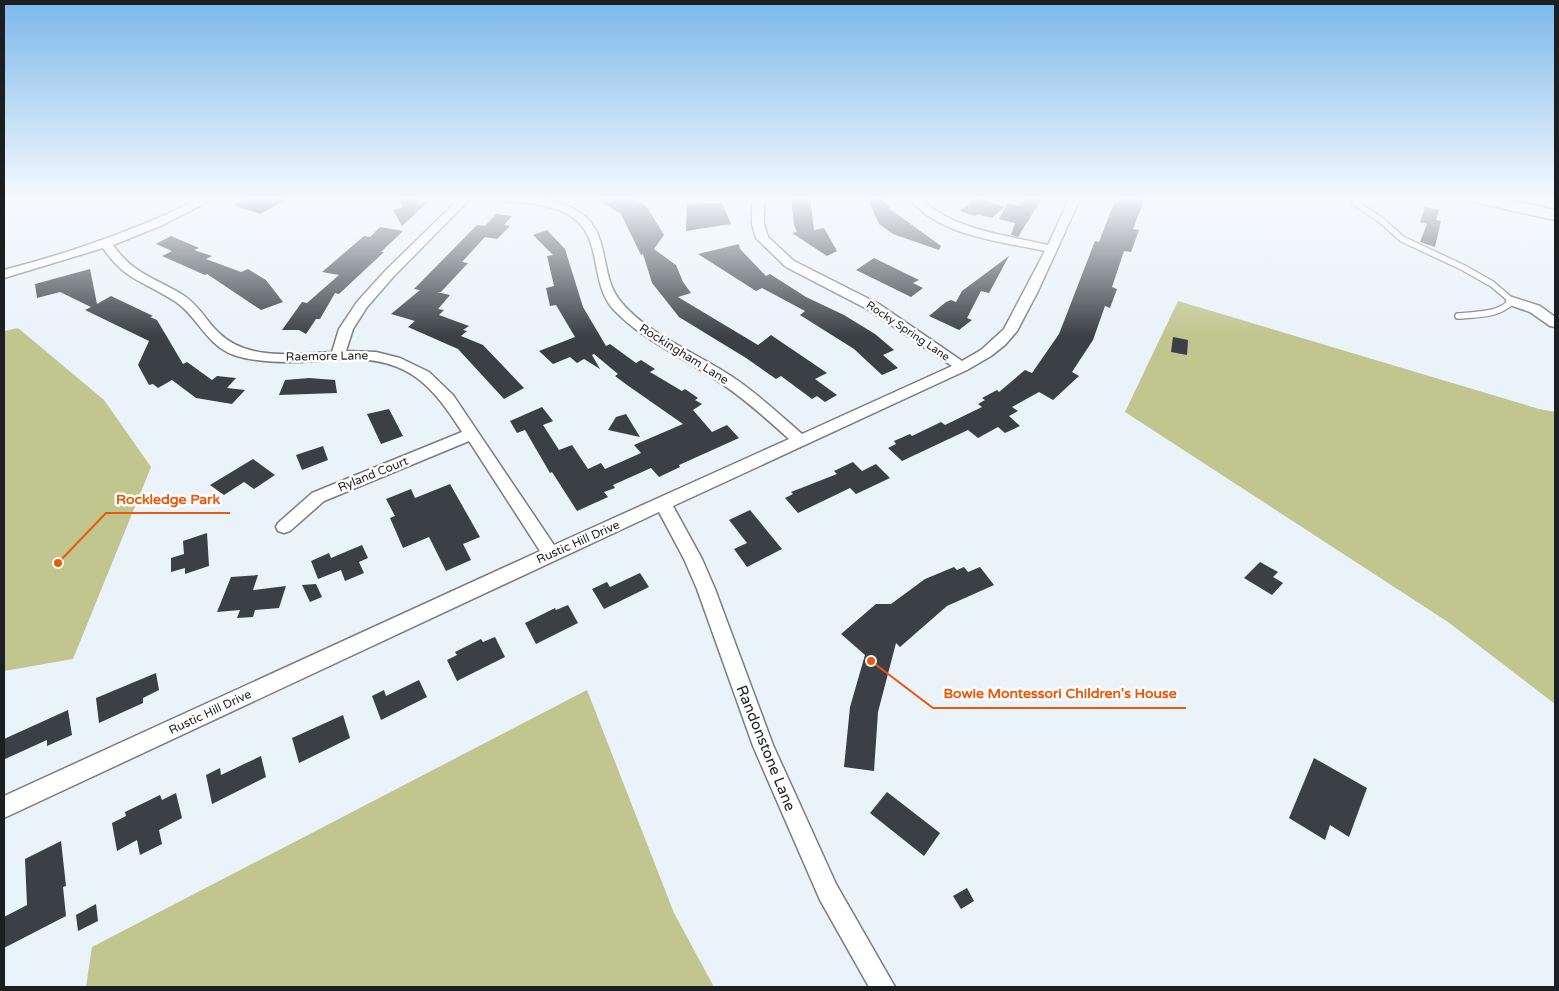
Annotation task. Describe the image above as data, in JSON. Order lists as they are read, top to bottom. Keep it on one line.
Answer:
{"streets":{"street":["Rocky Spring Lane","Rockingham Lane","Raemore Lane","Ryland Court","Rustic Hill Drive","Randonstone Lane"]},"crossings":[["Rocky Spring Lane","Rustic Hill Drive"],["Rockingham Lane","Rustic Hill Drive"],["Raemore Lane","Ryland Court"],["Raemore Lane","Rustic Hill Drive"],["Rustic Hill Drive","Randonstone Lane"]],"places":["Rockledge Park","Bowie Montessori Children's House"]}
